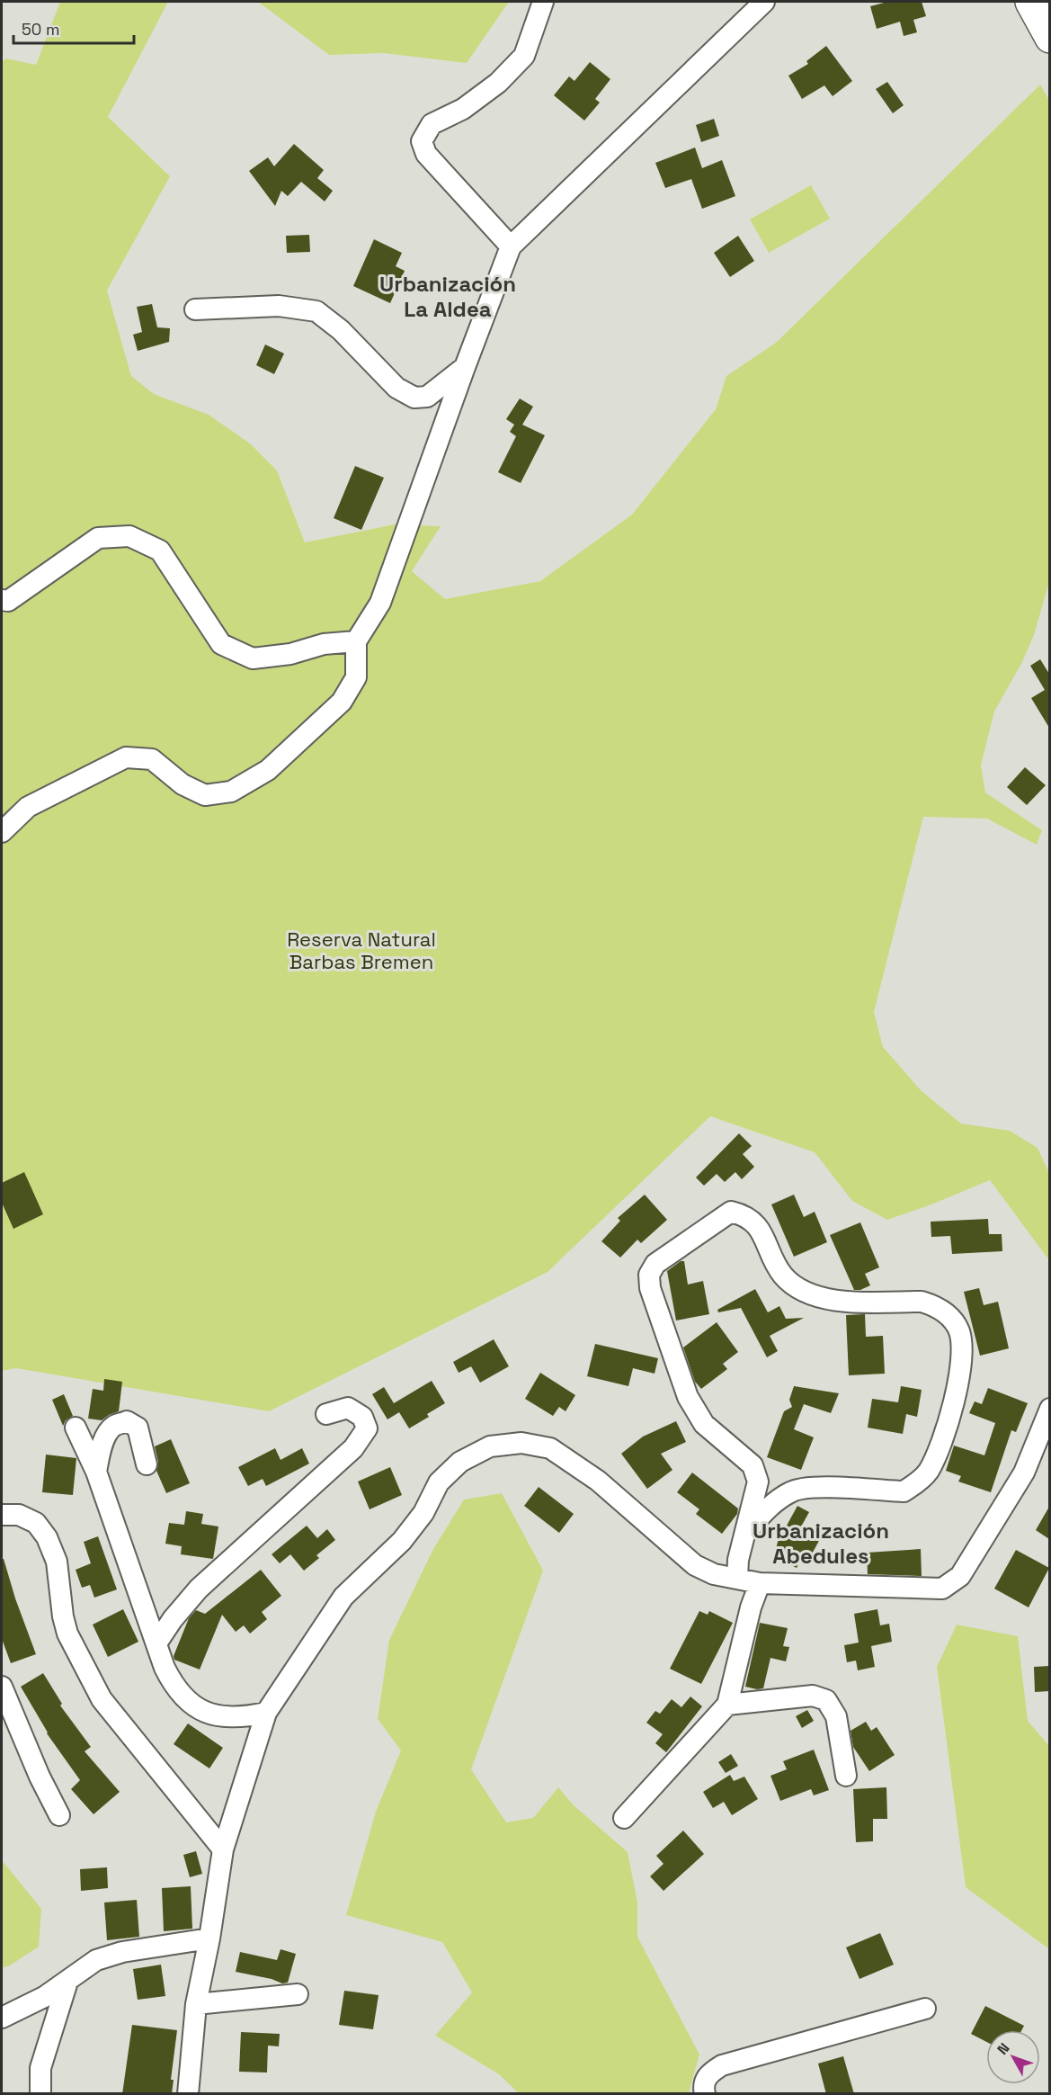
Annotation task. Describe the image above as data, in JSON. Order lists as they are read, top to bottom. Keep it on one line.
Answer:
{"districts":["Urbanización La Aldea","Urbanización Abedules"],"parks":["Reserva Natural Barbas Bremen"],"scale_bar":"50 m","north":"top left"}
